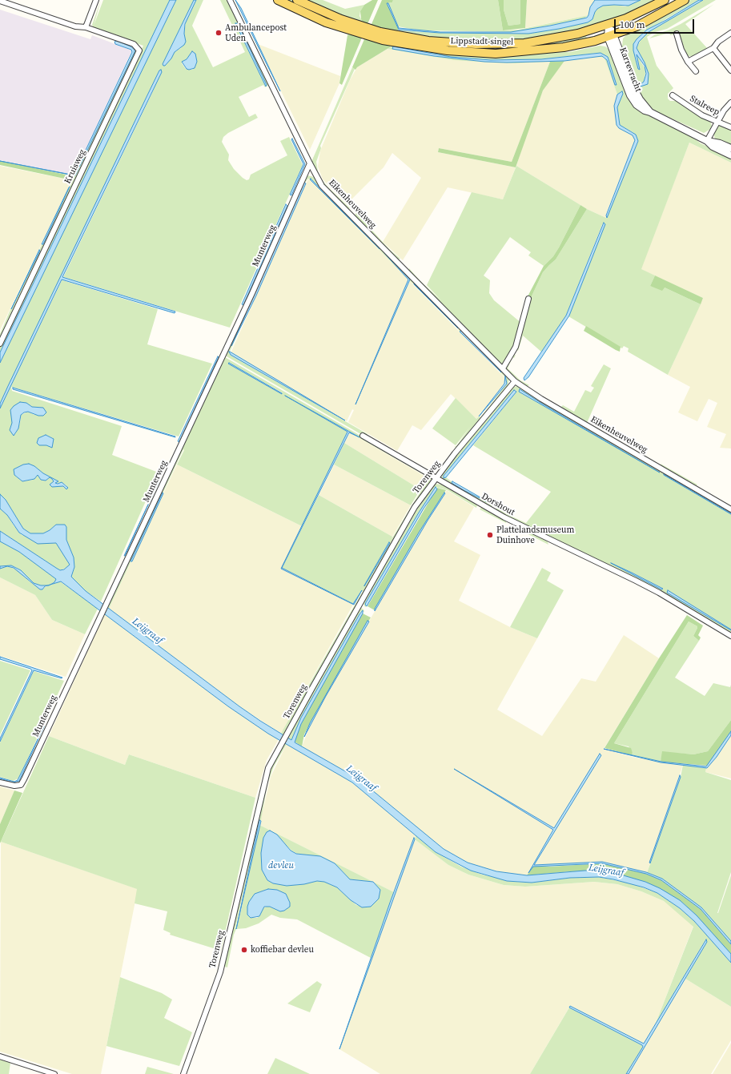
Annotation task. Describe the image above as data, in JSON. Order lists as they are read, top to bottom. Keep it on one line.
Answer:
{"streets":{"main road":["Lippstadt-singel"],"street":["Karrevracht","Stalreep","Kruisweg","Eikenheuvelweg","Munterweg","Torenweg","Dorshout"]},"crossings":[["Lippstadt-singel","Karrevracht"],["Eikenheuvelweg","Munterweg"],["Eikenheuvelweg","Torenweg"],["Torenweg","Dorshout"]],"water":["Leijgraaf","devleu"],"places":["Ambulancepost Uden","Plattelandsmuseum Duinhove","koffiebar devleu"],"scale_bar":"100 m"}
